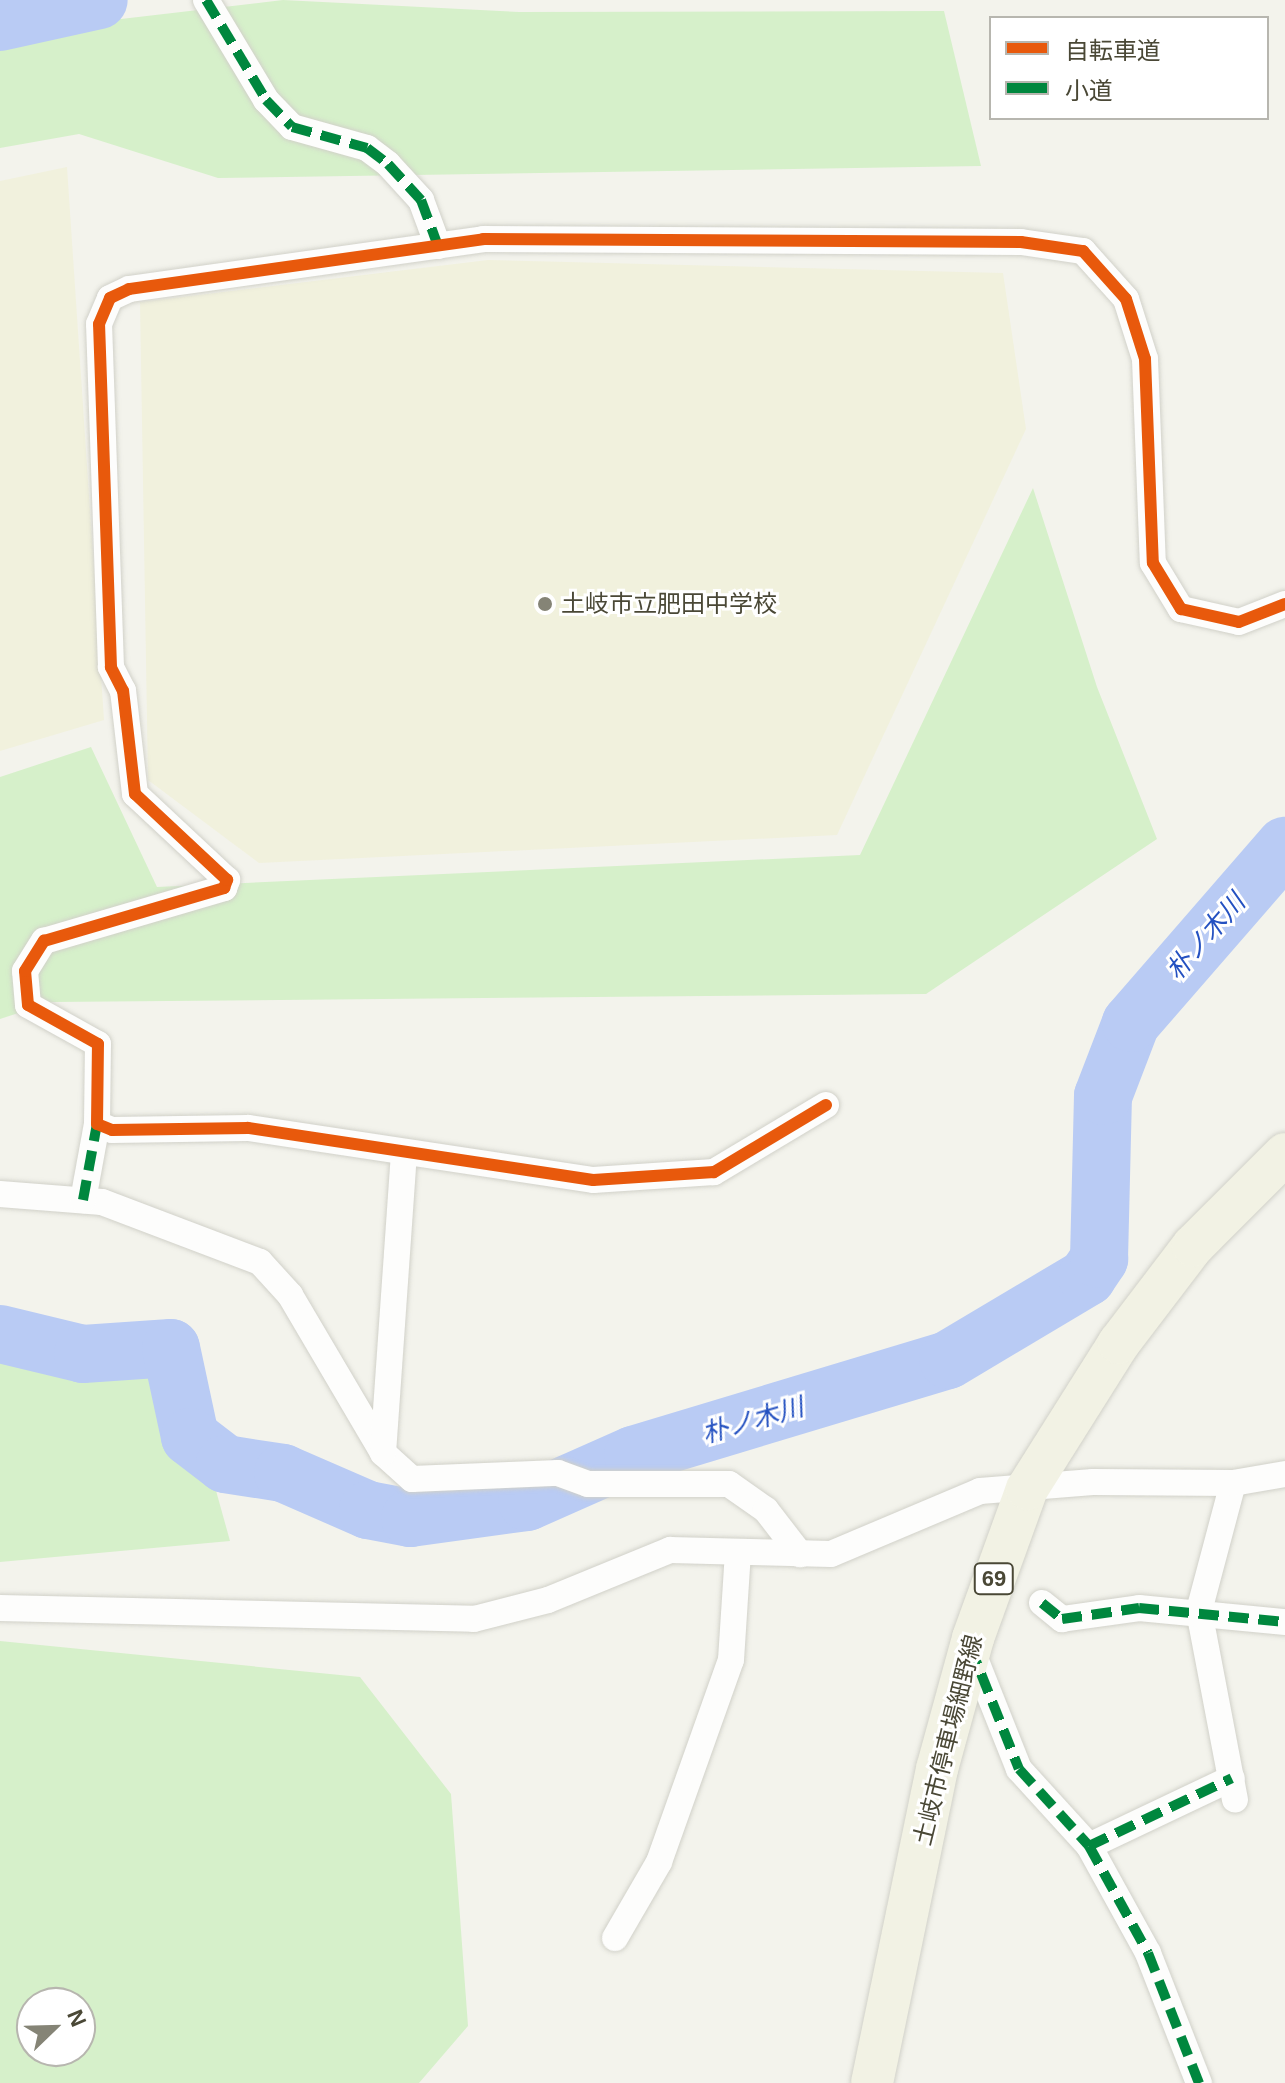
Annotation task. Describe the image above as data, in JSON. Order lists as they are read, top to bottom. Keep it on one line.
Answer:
{"streets":{"main road":["69","土岐市停車場細野線"]},"water":["朴ノ木川"],"places":["土岐市立肥田中学校"],"legend":["自転車道","小道"],"north":"top right"}
